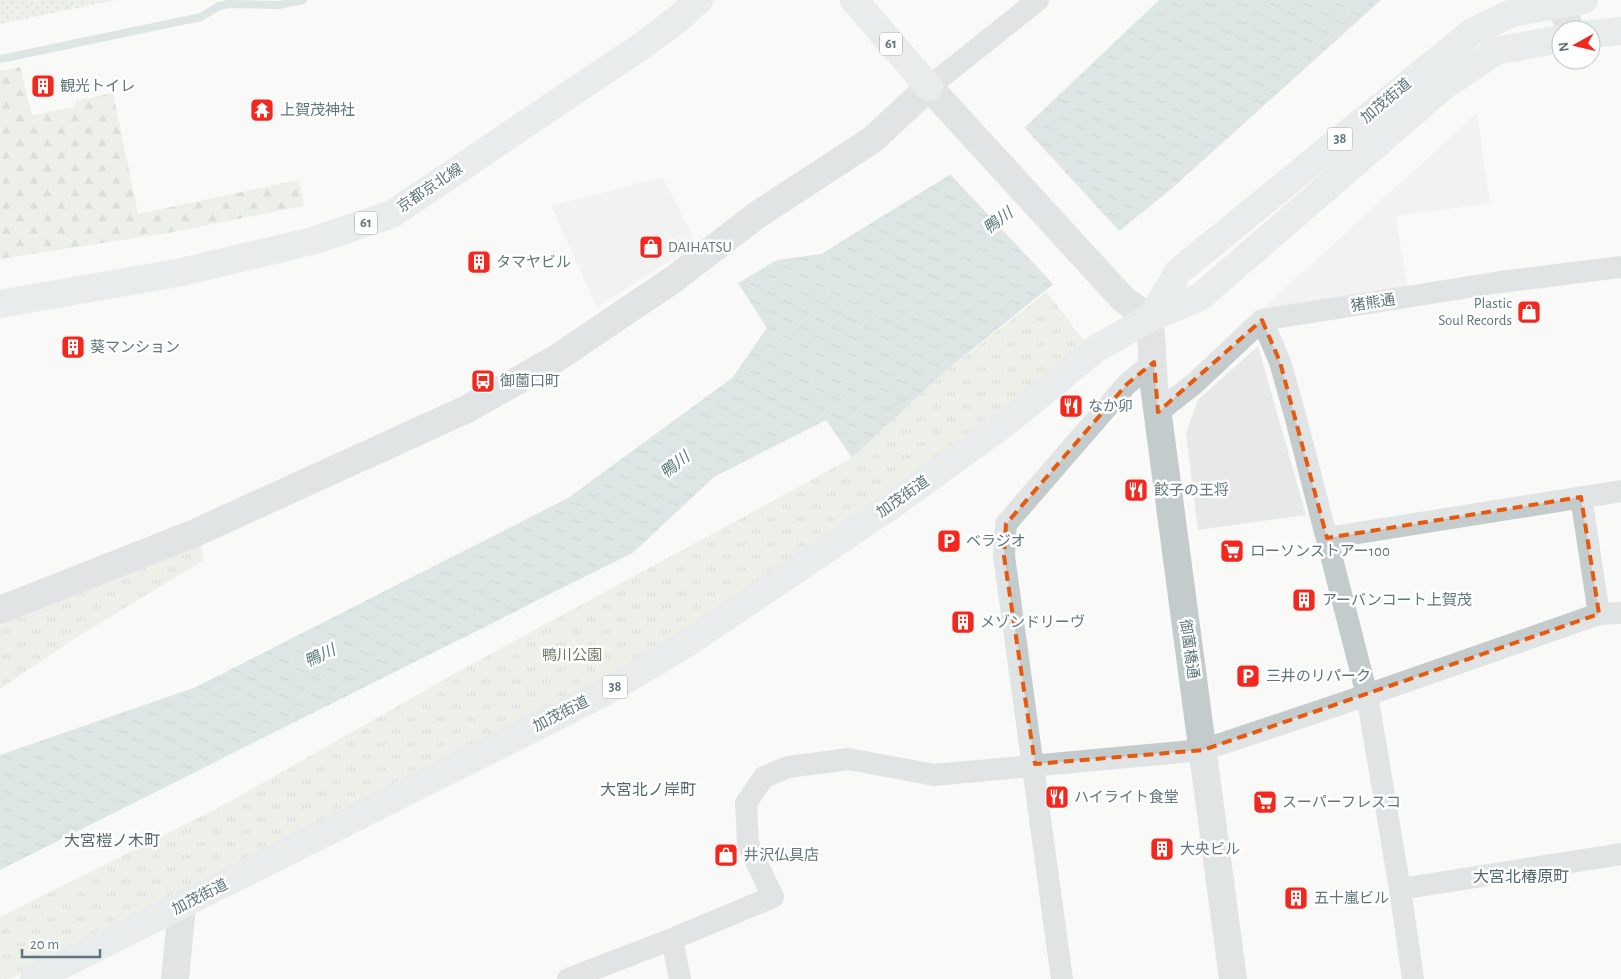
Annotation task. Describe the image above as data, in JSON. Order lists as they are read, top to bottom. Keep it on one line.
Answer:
{"streets":{"main road":["61","加茂街道","38","京都京北線"],"street":["猪熊通","御薗橋通"]},"crossings":[["加茂街道","御薗橋通"]],"districts":["大宮北ノ岸町","大宮榿ノ木町","大宮北椿原町"],"water":["鴨川"],"parks":["鴨川公園"],"places":{"building":["観光トイレ","タマヤビル","葵マンション","アーバンコート上賀茂","メゾンドリーヴ","大央ビル","五十嵐ビル"],"temple":["上賀茂神社"],"shop":["DAIHATSU","Plastic Soul Records","井沢仏具店"],"bus stop":["御薗口町"],"restaurant":["なか卯","餃子の王将","ハイライト食堂"],"parking":["ベラジオ","三井のリパーク"],"supermarket":["ローソンストアー100","スーパーフレスコ"]},"scale_bar":"20 m","north":"left"}
